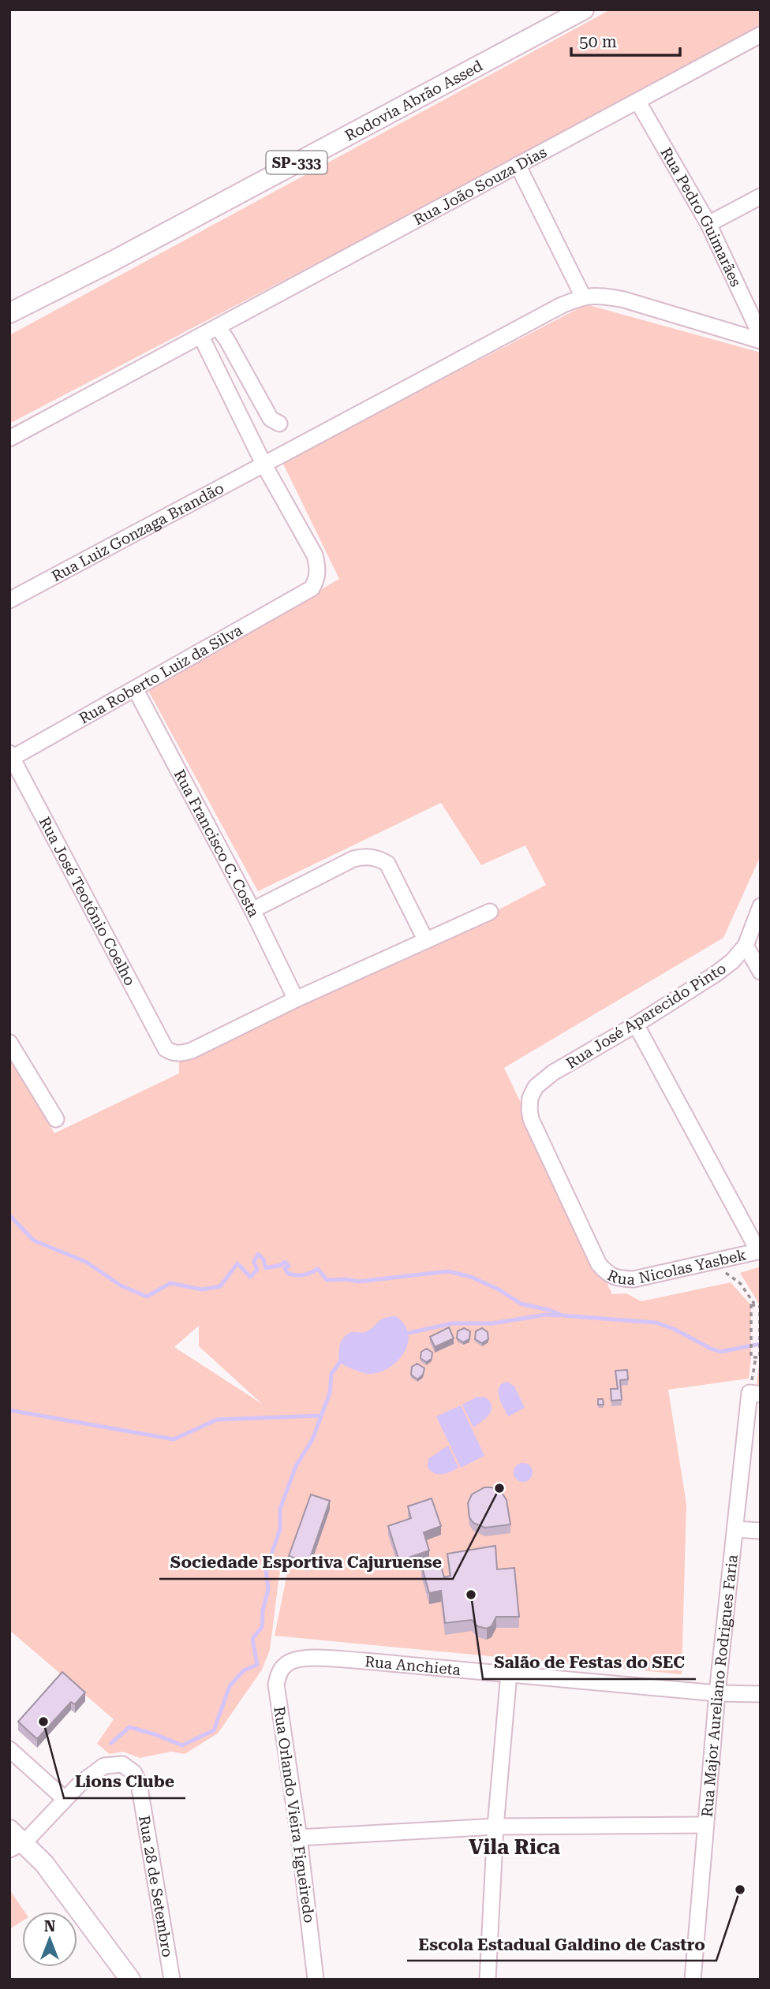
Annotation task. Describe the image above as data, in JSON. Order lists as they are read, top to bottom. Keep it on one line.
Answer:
{"streets":{"main road":["Rodovia Abrão Assed","SP-333"],"street":["Rua João Souza Dias","Rua Pedro Guimarães","Rua Luiz Gonzaga Brandão","Rua Roberto Luiz da Silva","Rua Francisco C. Costa","Rua José Teotônio Coelho","Rua José Aparecido Pinto","Rua Nicolas Yasbek","Rua Anchieta","Rua Major Aureliano Rodrigues Faria","Rua Orlando Vieira Figueiredo","Rua 28 de Setembro"]},"crossings":[["Rua João Souza Dias","Rua Pedro Guimarães"],["Rua Luiz Gonzaga Brandão","Rua Roberto Luiz da Silva"],["Rua Roberto Luiz da Silva","Rua Francisco C. Costa"],["Rua Roberto Luiz da Silva","Rua José Teotônio Coelho"],["Rua Francisco C. Costa","Rua José Teotônio Coelho"],["Rua José Aparecido Pinto","Rua Nicolas Yasbek"],["Rua Anchieta","Rua Major Aureliano Rodrigues Faria"],["Rua Anchieta","Rua Orlando Vieira Figueiredo"]],"districts":["Vila Rica"],"places":["Sociedade Esportiva Cajuruense","Salão de Festas do SEC","Lions Clube","Escola Estadual Galdino de Castro"],"scale_bar":"50 m","north":"top"}
